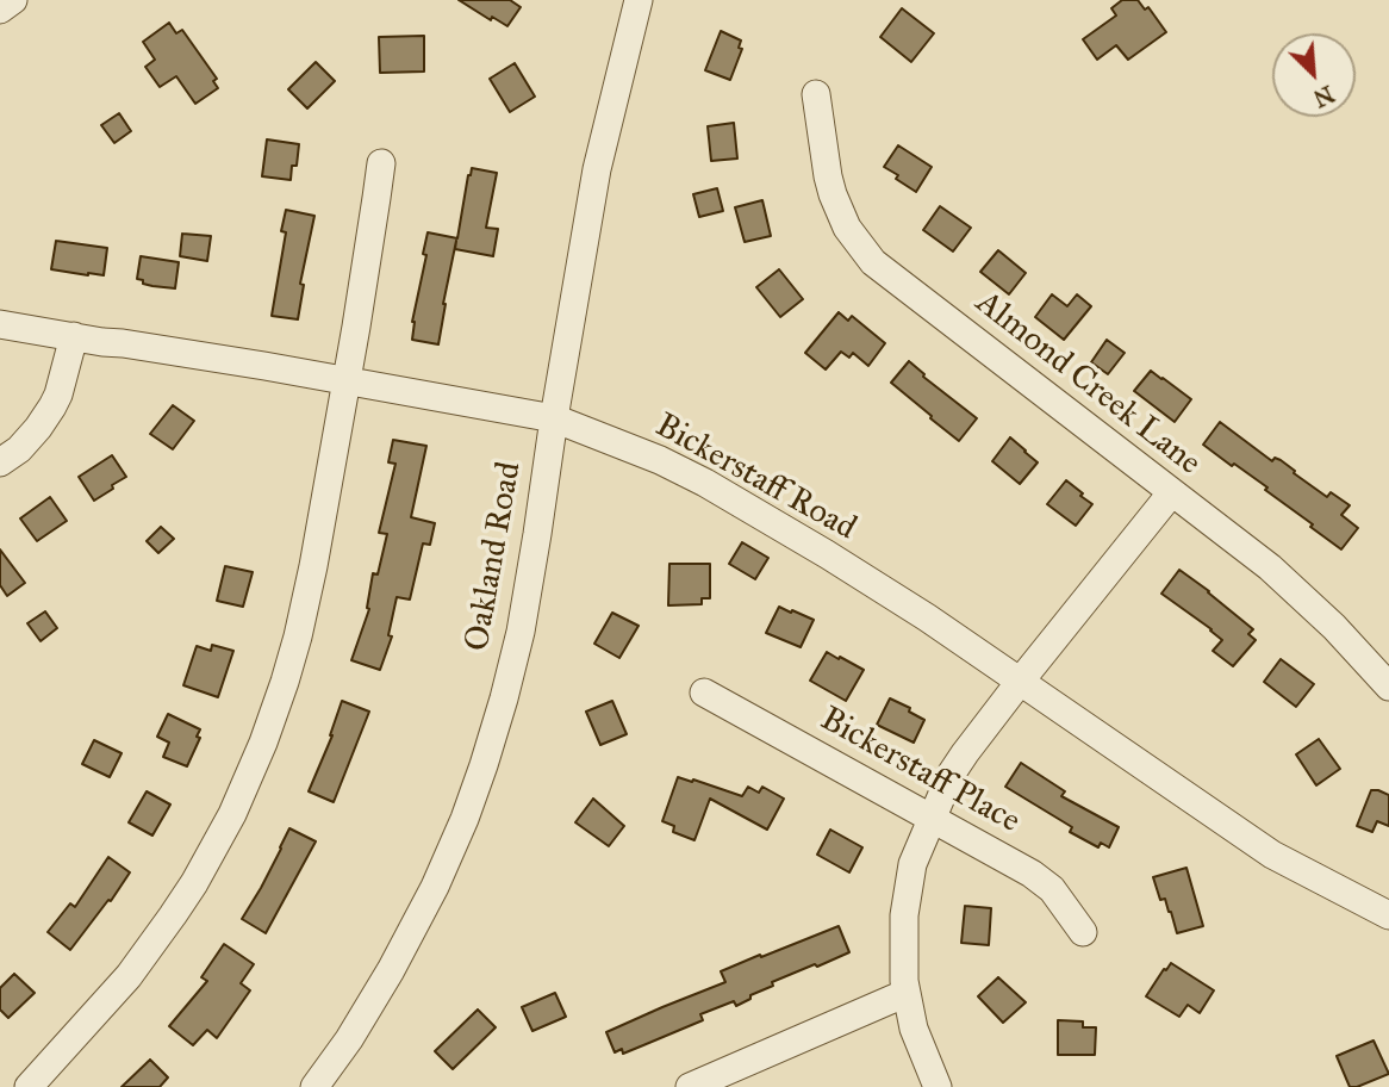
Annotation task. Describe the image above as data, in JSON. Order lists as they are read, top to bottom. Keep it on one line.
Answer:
{"streets":{"street":["Almond Creek Lane","Bickerstaff Road","Oakland Road","Bickerstaff Place"]},"crossings":[["Bickerstaff Road","Oakland Road"]],"north":"bottom right"}
